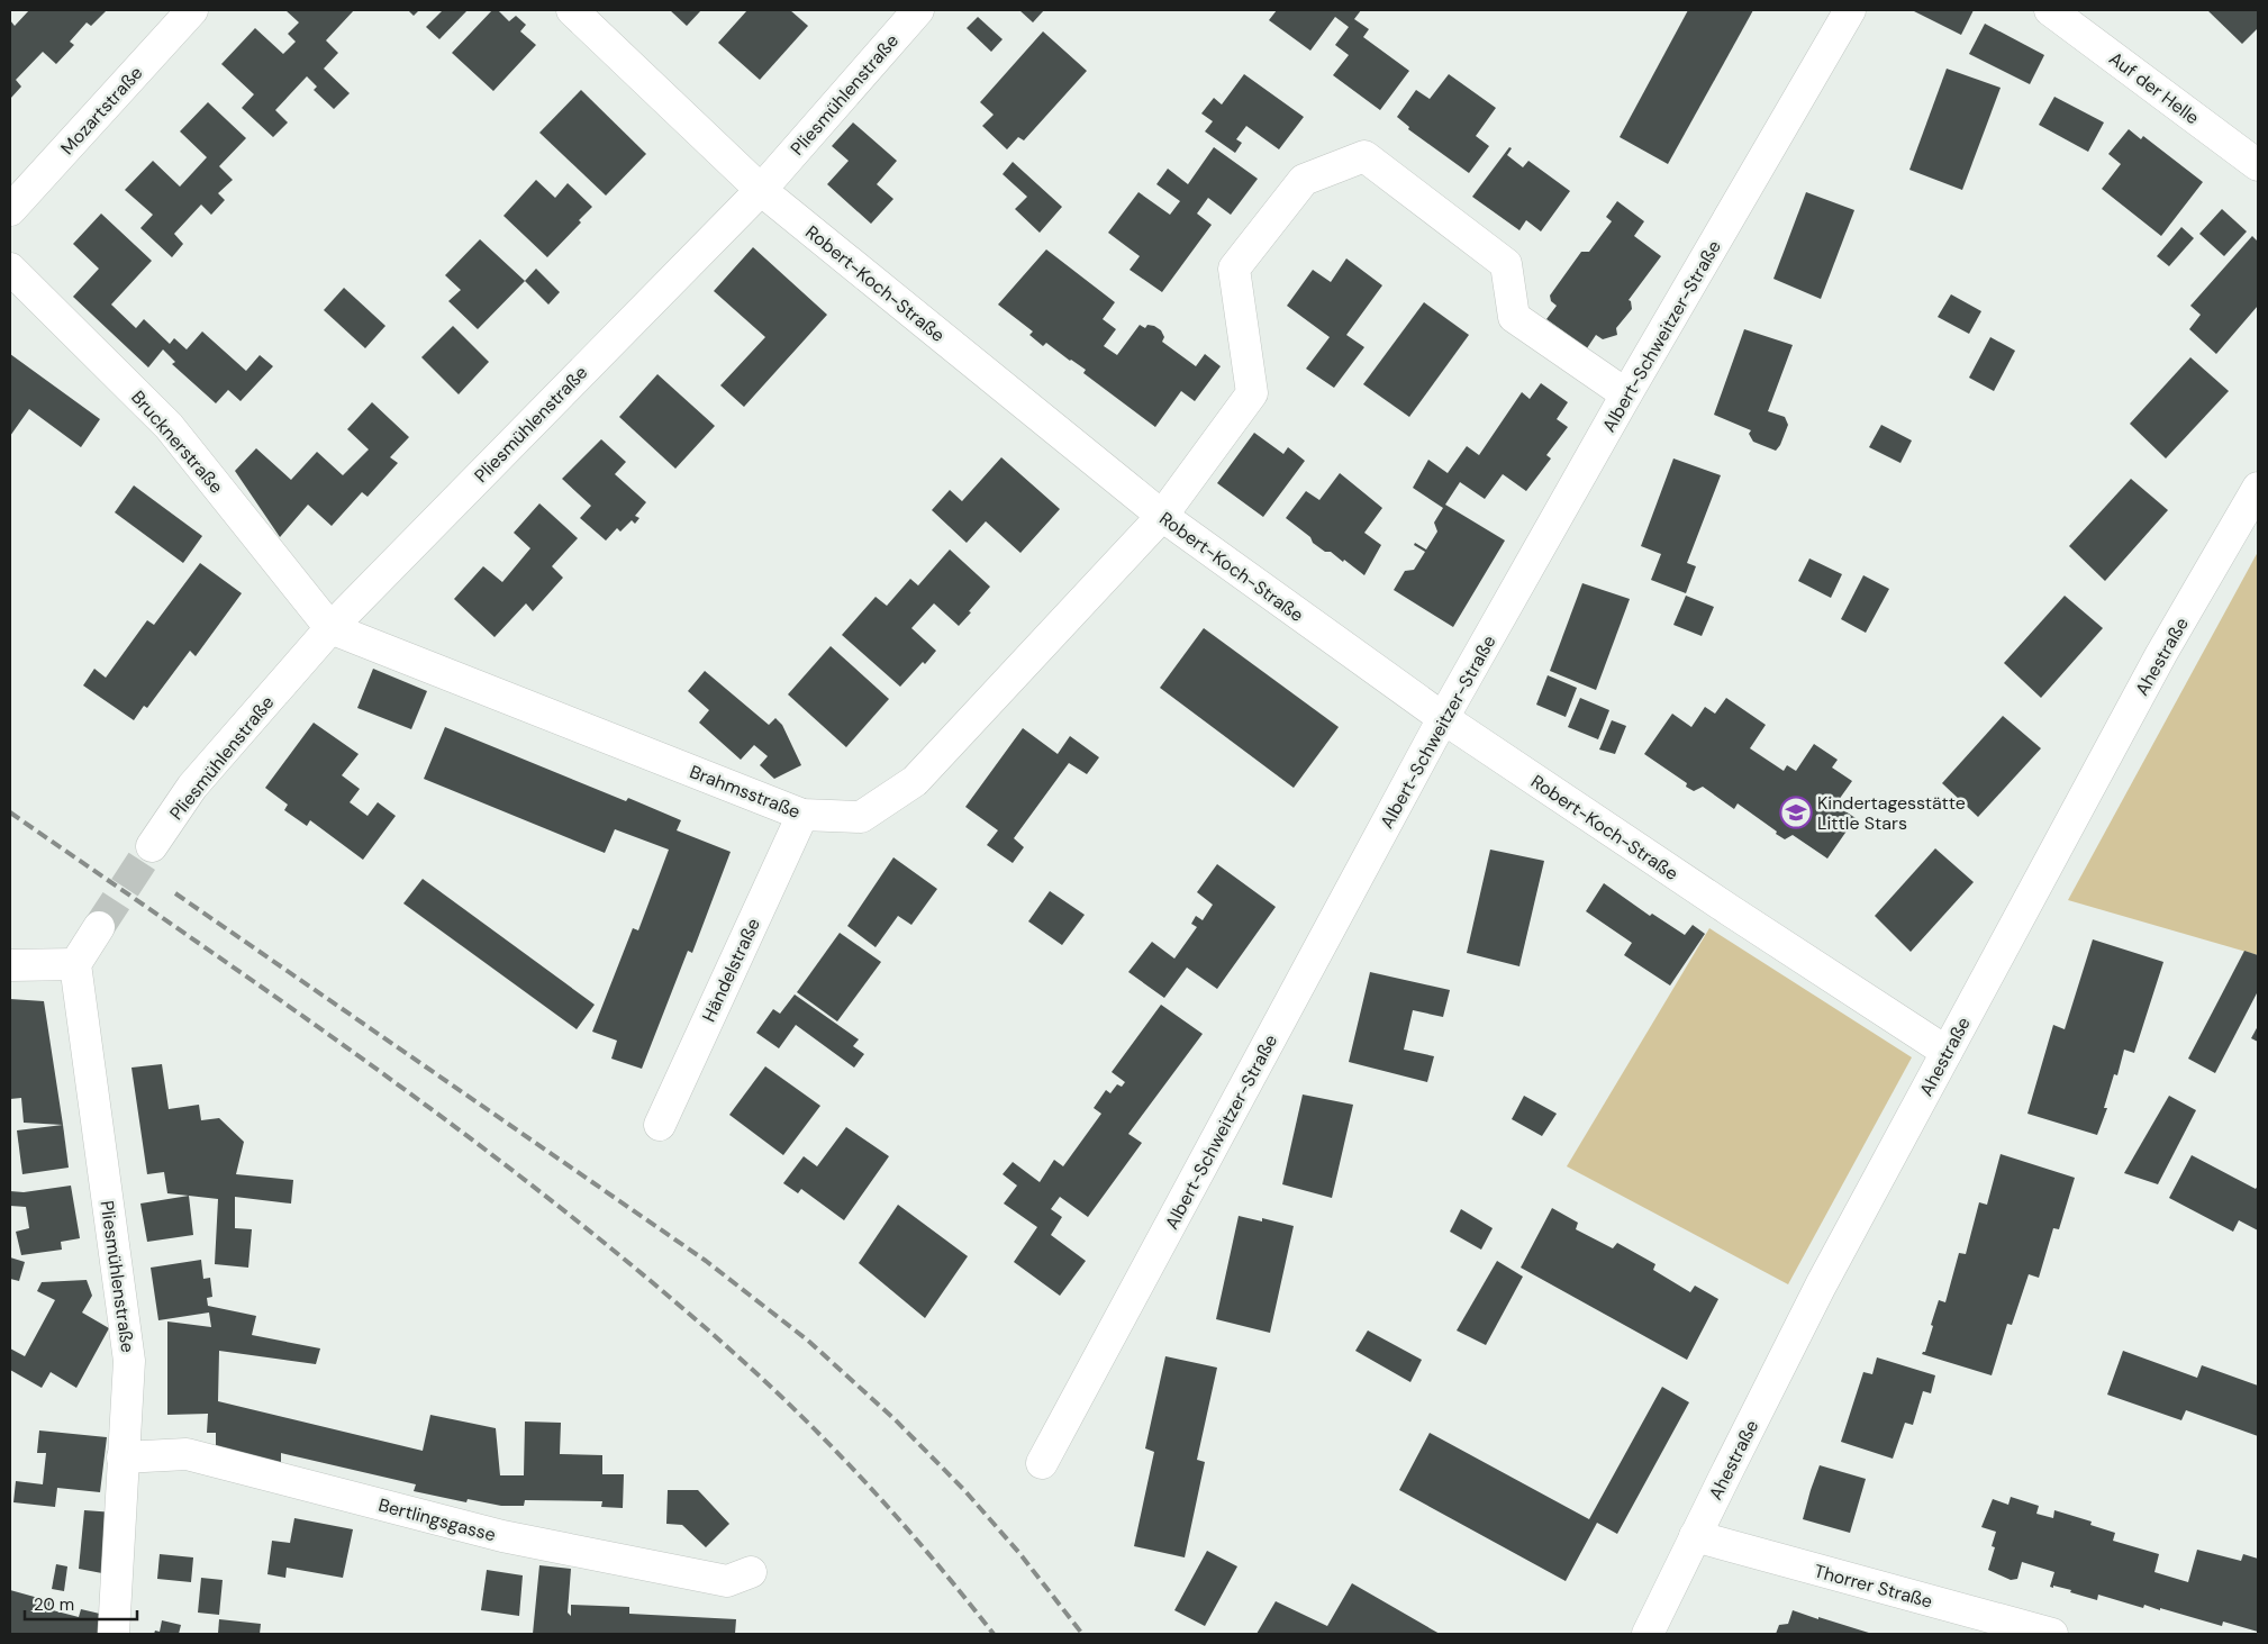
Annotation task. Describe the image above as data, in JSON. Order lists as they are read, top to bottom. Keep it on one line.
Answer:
{"streets":{"street":["Auf der Helle","Pliesmühlenstraße","Mozartstraße","Robert-Koch-Straße","Albert-Schweitzer-Straße","Brucknerstraße","Ahestraße","Brahmsstraße","Händelstraße","Bertlingsgasse","Thorrer Straße"]},"crossings":[["Pliesmühlenstraße","Robert-Koch-Straße"],["Pliesmühlenstraße","Brucknerstraße"],["Pliesmühlenstraße","Brahmsstraße"],["Pliesmühlenstraße","Bertlingsgasse"],["Robert-Koch-Straße","Albert-Schweitzer-Straße"],["Robert-Koch-Straße","Ahestraße"],["Robert-Koch-Straße","Brahmsstraße"],["Albert-Schweitzer-Straße","Brahmsstraße"],["Brucknerstraße","Brahmsstraße"],["Ahestraße","Thorrer Straße"],["Brahmsstraße","Händelstraße"]],"places":{"school or university":["Kindertagesstätte Little Stars"]},"scale_bar":"20 m"}
